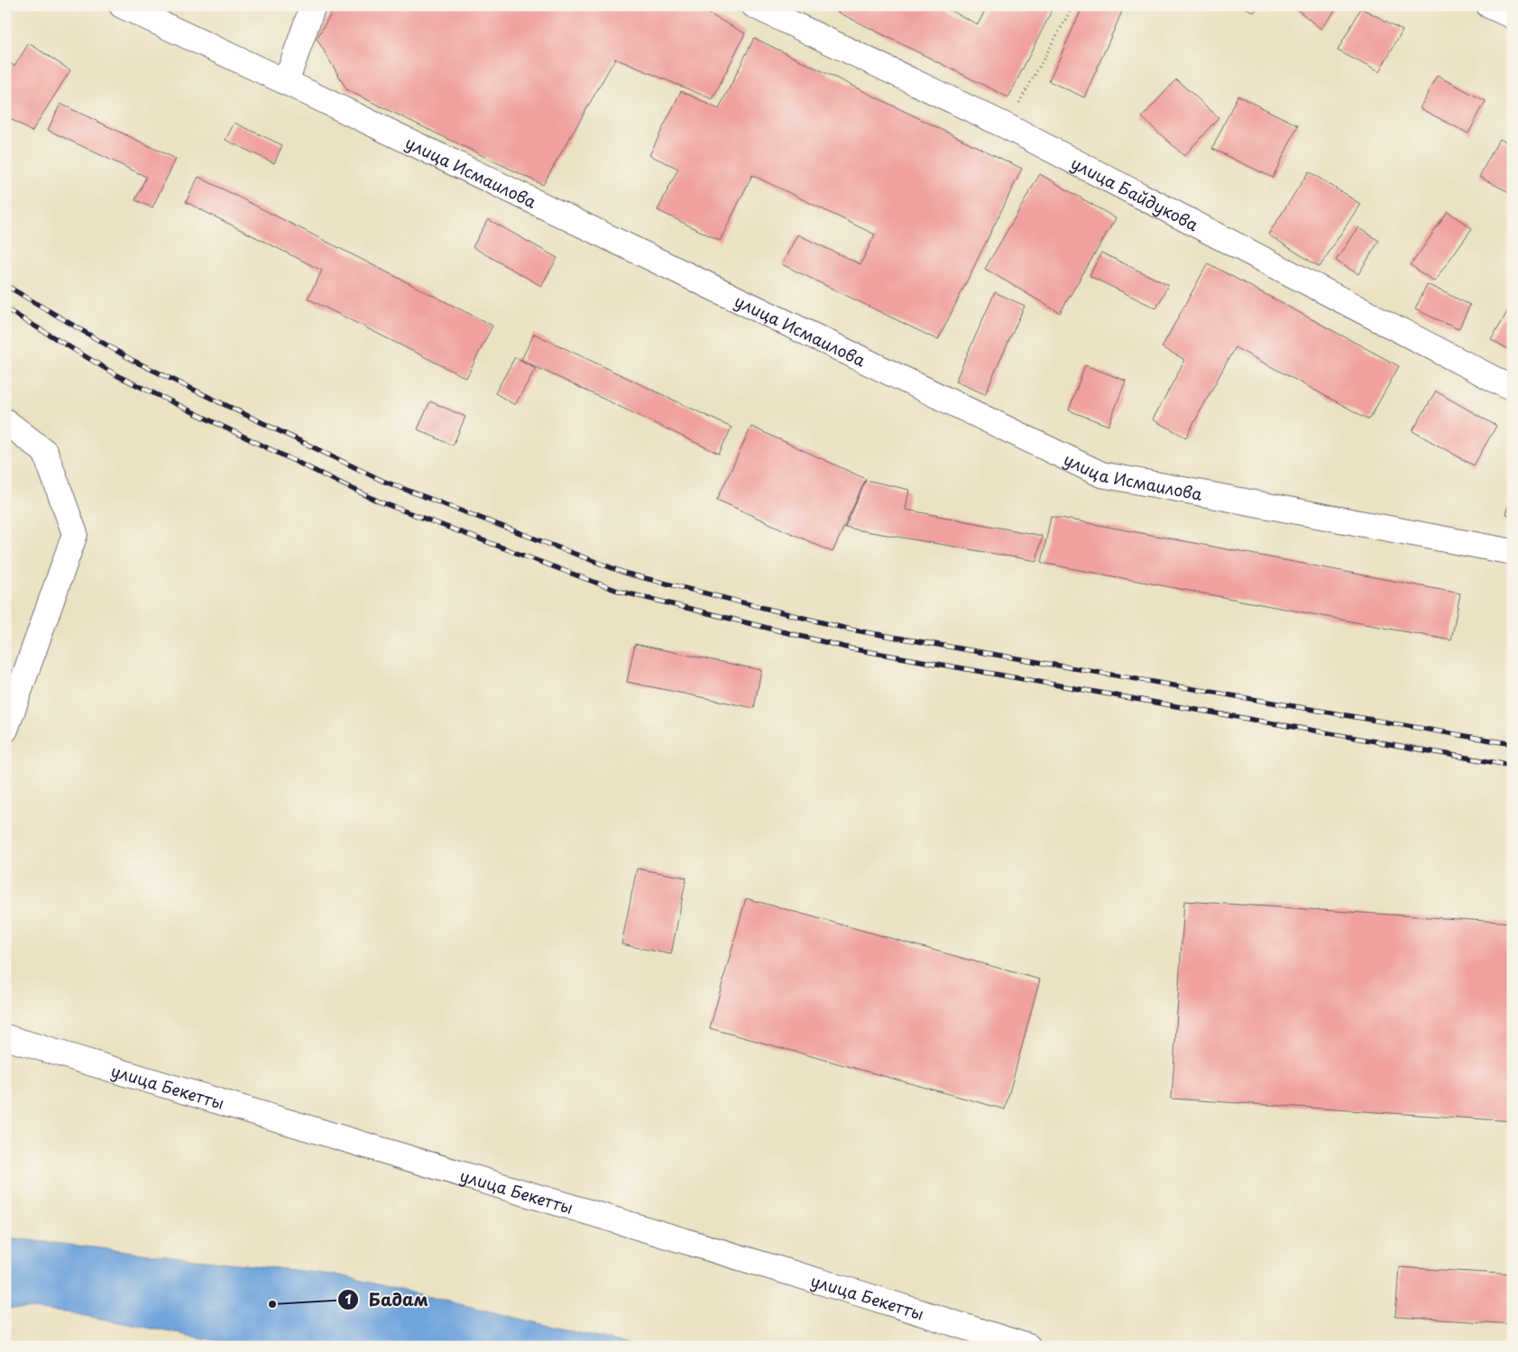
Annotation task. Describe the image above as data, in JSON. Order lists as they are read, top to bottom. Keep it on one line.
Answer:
{"streets":{"street":["улица Исмаилова","улица Байдукова","улица Бекетты"]},"places":["Бадам"]}
